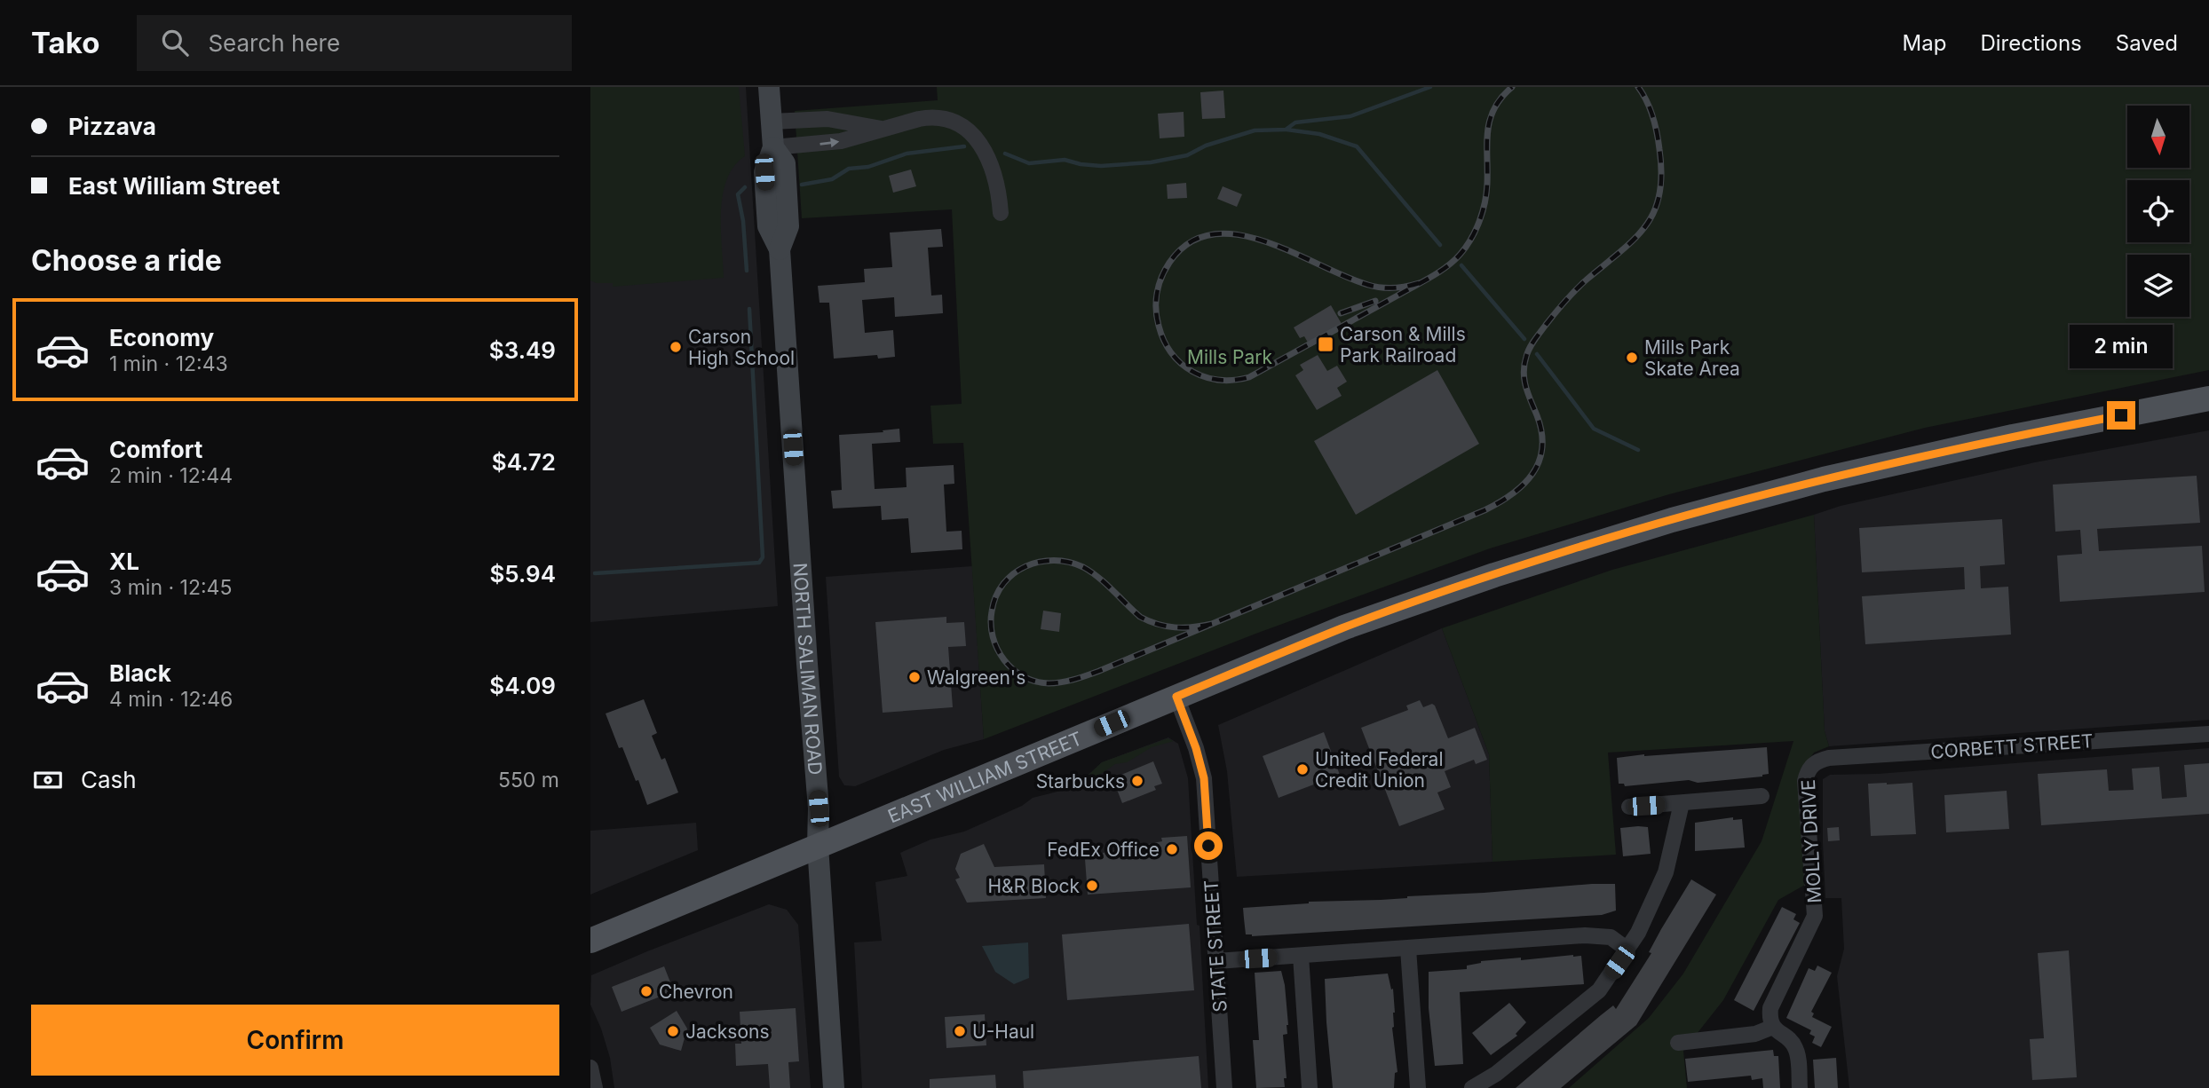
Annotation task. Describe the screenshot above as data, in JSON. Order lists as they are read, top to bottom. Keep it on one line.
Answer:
{"streets":{"main road":["NORTH SALIMAN ROAD","EAST WILLIAM STREET"],"street":["CORBETT STREET","MOLLY DRIVE","STATE STREET"]},"crossings":[["NORTH SALIMAN ROAD","EAST WILLIAM STREET"],["CORBETT STREET","MOLLY DRIVE"],["EAST WILLIAM STREET","STATE STREET"]],"parks":["Mills Park"],"places":{"transit":["Carson & Mills Park Railroad"],"other":["Carson High School","Mills Park Skate Area","Walgreen's","United Federal Credit Union","Starbucks","FedEx Office","H&R Block","Chevron","Jacksons","U-Haul"]},"north":"bottom","page":{"header":"Tako","search":"Search here","nav":["Map","Directions","Saved"],"banner":["Pizzava","East William Street"],"heading":"Choose a ride","list":[{"name":"Economy","note":"1 min · 12:43","value":"$3.49"},{"name":"Comfort","note":"2 min · 12:44","value":"$4.72"},{"name":"XL","note":"3 min · 12:45","value":"$5.94"},{"name":"Black","note":"4 min · 12:46","value":"$4.09"}],"bubble":"2 min","pay":["Cash","550 m"],"buttons":"Confirm"}}
